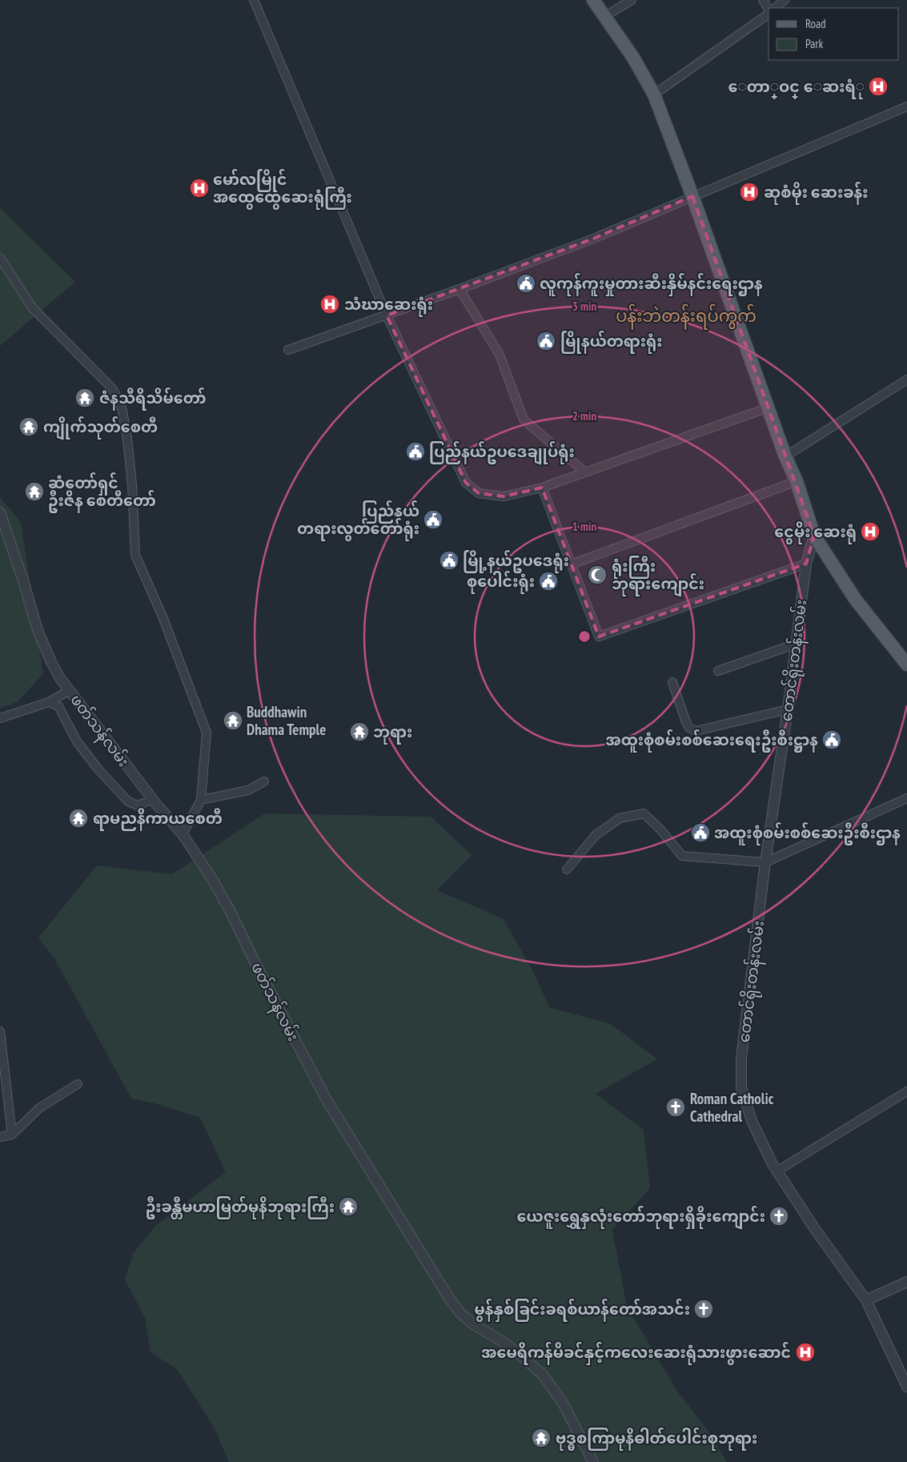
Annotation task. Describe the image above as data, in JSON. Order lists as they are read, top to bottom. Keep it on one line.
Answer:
{"streets":{"street":["တောင်ရိုးတန်းလမ်း","ဖတ်သန်လမ်း"]},"districts":["ပန်းဘဲတန်းရပ်ကွက်"],"places":{"hospital":["ေတာ္ဝင္ ေဆးရံု","မော်လမြိုင် အထွေထွေဆေးရုံကြီး","ဆုစံမိုး ဆေးခန်း","သံဃာဆေးရုံး","ငွေမိုး ဆေးရုံ","အမေရိကန်မိခင်နှင့်ကလေးဆေးရုံသားဖွားဆောင်"],"public building":["လူကုန်ကူးမှုတားဆီးနှိမ်နင်းရေးဌာန","မြိုနယ်တရားရုံး","ပြည်နယ်ဥပဒေချုပ်ရုံး","ပြည်နယ် တရားလွတ်တော်ရုံး","မြို့နယ်ဥပဒေရုံး","စုပေါင်းရုံး","အထူးစုံစမ်းစစ်ဆေးရေးဦးစီးဋ္ဌာန","အထူးစုံစမ်းစစ်ဆေးဦးစီးဌာန"],"temple":["ဇံနသီရိသိမ်တော်","ကျိုက်သုတ်စေတီ","ဆံတော်ရှင် ဦးဇိန စေတီတော်","Buddhawin Dhama Temple","ဘုရား","ရာမညနိကာယစေတီ","ဦးခန္တီမဟာမြတ်မုနိဘုရားကြီး","ဗုဒ္ဓစကြာမုနိဓါတ်ပေါင်းစုဘုရား"],"mosque":["ရုံးကြီး ဘုရားကျောင်း"],"church":["Roman Catholic Cathedral","ယေဇူးရွှေနှလုံးတော်ဘုရားရှိခိုးကျောင်း","မွန်နှစ်ခြင်းခရစ်ယာန်တော်အသင်း"]},"legend":["Road","Park"],"rings":["3 min","2 min","1 min"]}
